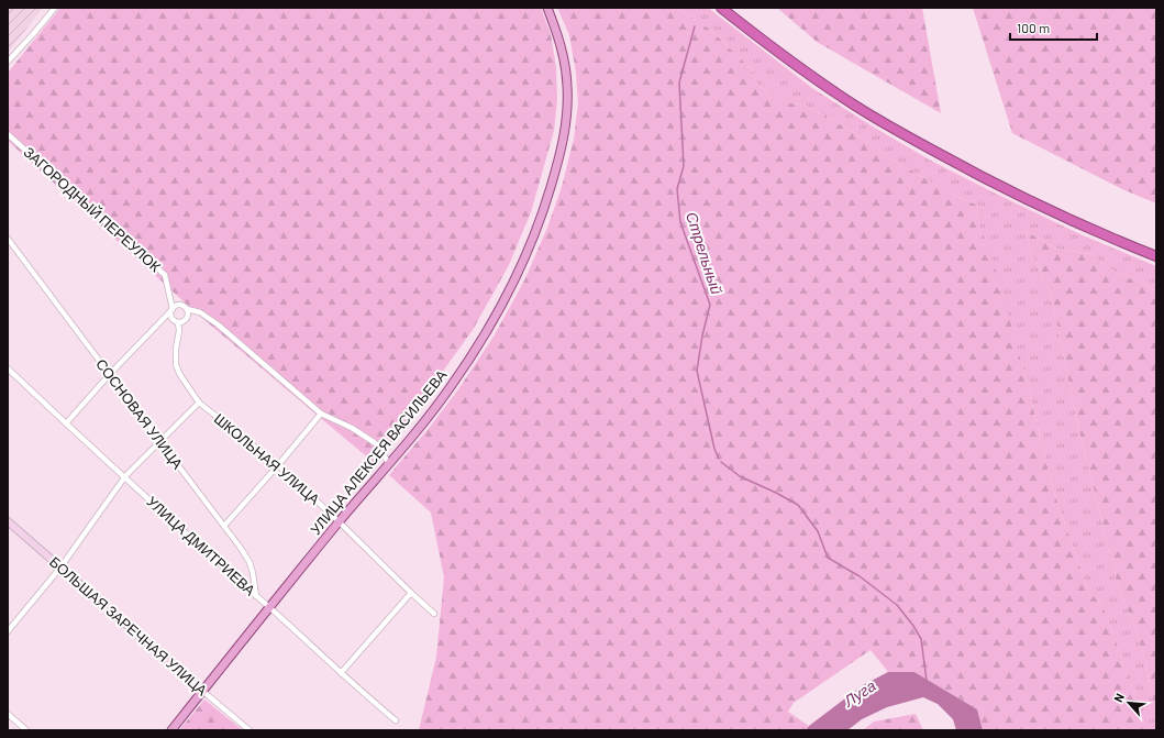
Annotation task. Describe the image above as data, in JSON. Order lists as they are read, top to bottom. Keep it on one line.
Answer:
{"streets":{"main road":["УЛИЦА АЛЕКСЕЯ ВАСИЛЬЕВА"],"street":["ЗАГОРОДНЫЙ ПЕРЕУЛОК","СОСНОВАЯ УЛИЦА","ШКОЛЬНАЯ УЛИЦА","УЛИЦА ДМИТРИЕВА","БОЛЬШАЯ ЗАРЕЧНАЯ УЛИЦА"]},"crossings":[["ЗАГОРОДНЫЙ ПЕРЕУЛОК","ШКОЛЬНАЯ УЛИЦА"],["СОСНОВАЯ УЛИЦА","УЛИЦА ДМИТРИЕВА"],["УЛИЦА АЛЕКСЕЯ ВАСИЛЬЕВА","ШКОЛЬНАЯ УЛИЦА"],["УЛИЦА АЛЕКСЕЯ ВАСИЛЬЕВА","УЛИЦА ДМИТРИЕВА"],["УЛИЦА АЛЕКСЕЯ ВАСИЛЬЕВА","БОЛЬШАЯ ЗАРЕЧНАЯ УЛИЦА"]],"water":["Стрельный","Луга"],"scale_bar":"100 m","north":"top left"}
